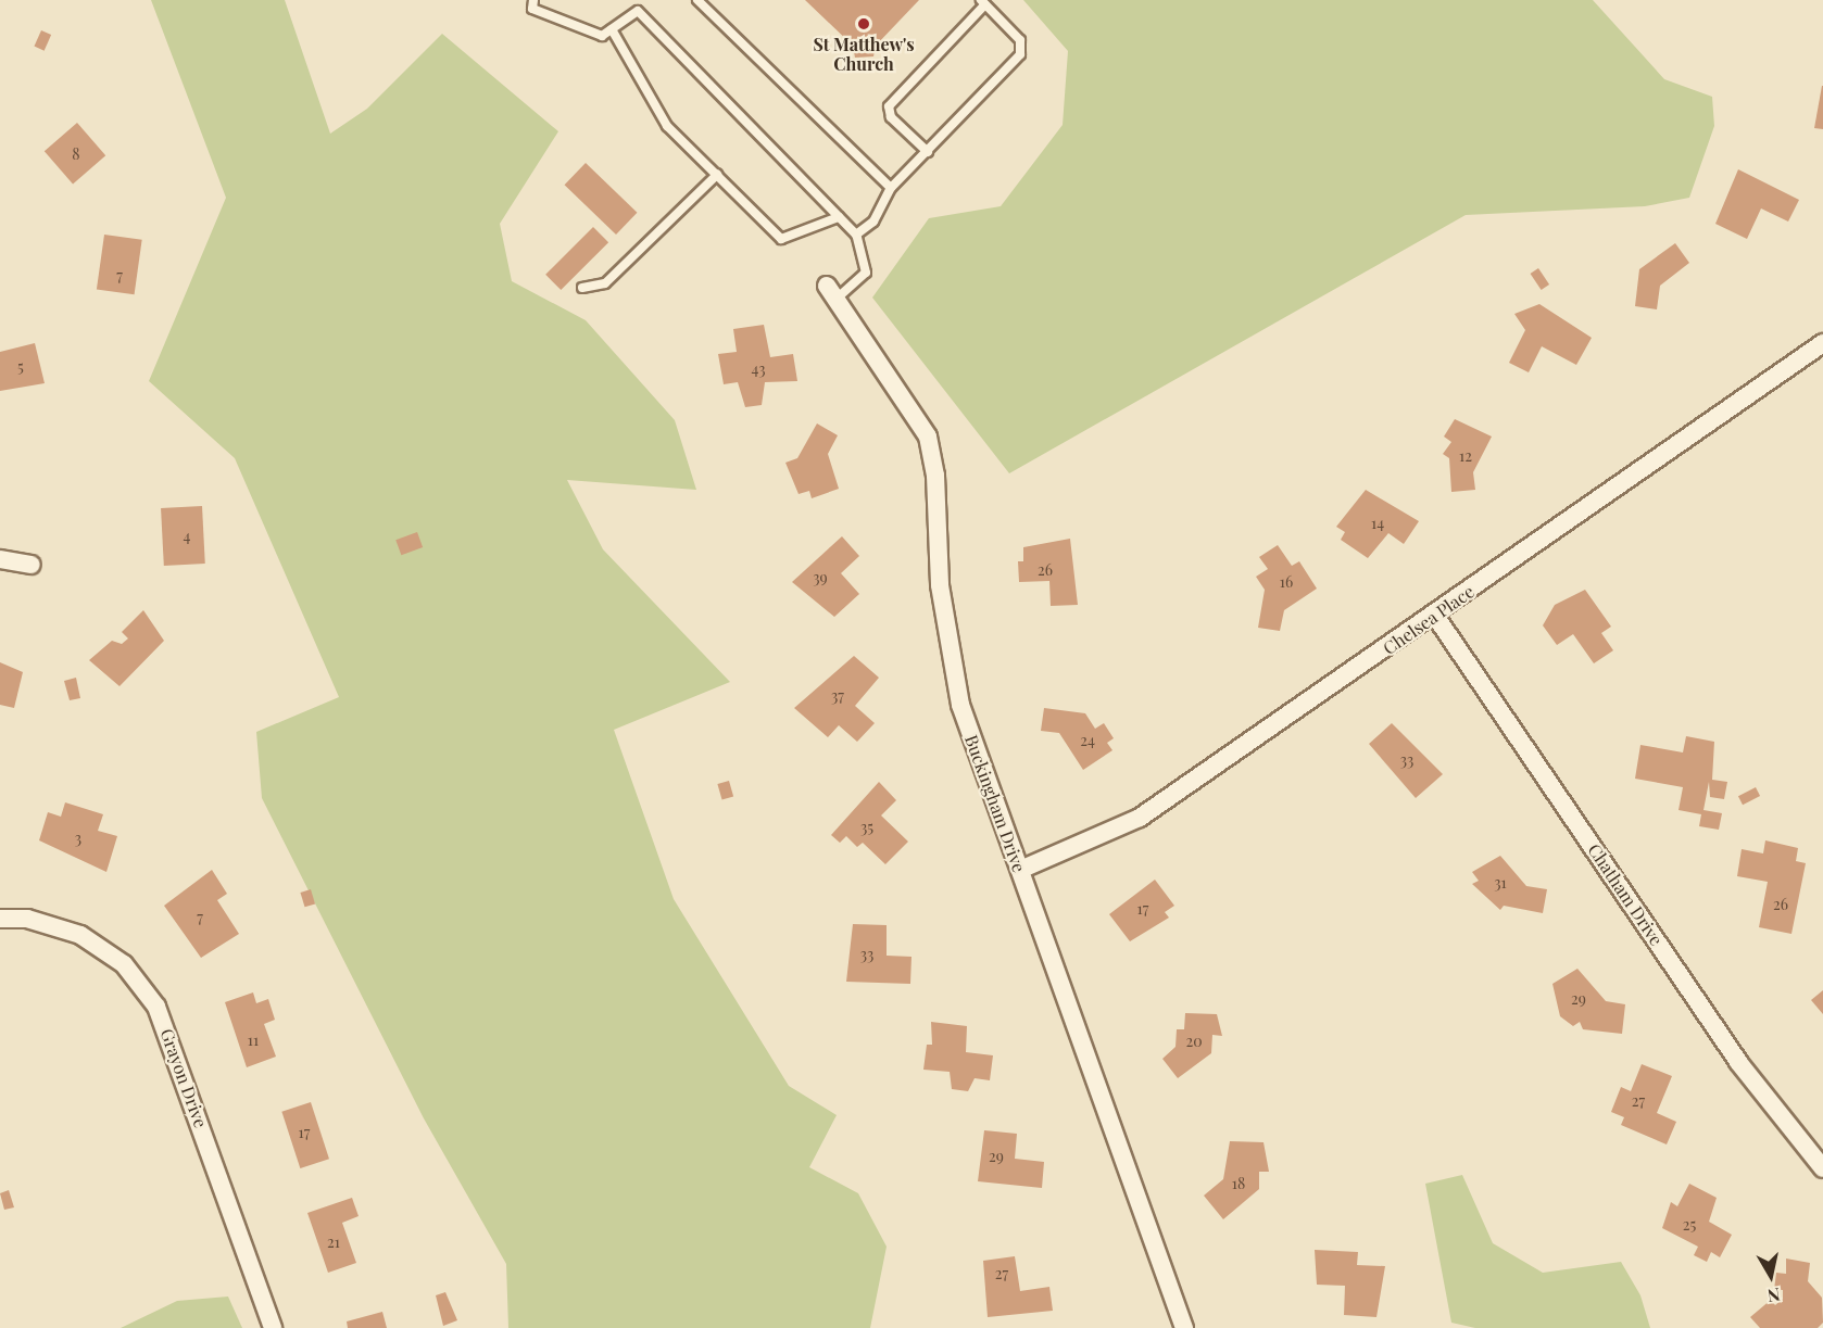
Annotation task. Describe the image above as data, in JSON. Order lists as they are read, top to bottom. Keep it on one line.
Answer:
{"streets":{"street":["Chelsea Place","Buckingham Drive","Chatham Drive","Grayon Drive"]},"crossings":[["Chelsea Place","Buckingham Drive"],["Chelsea Place","Chatham Drive"]],"places":["St Matthew's Church"],"house_numbers":["8","7","5","43","12","14","4","26","39","16","37","24","33","35","3","31","26","17","7","33","29","11","20","27","17","29","18","25","21","27"],"north":"bottom"}
